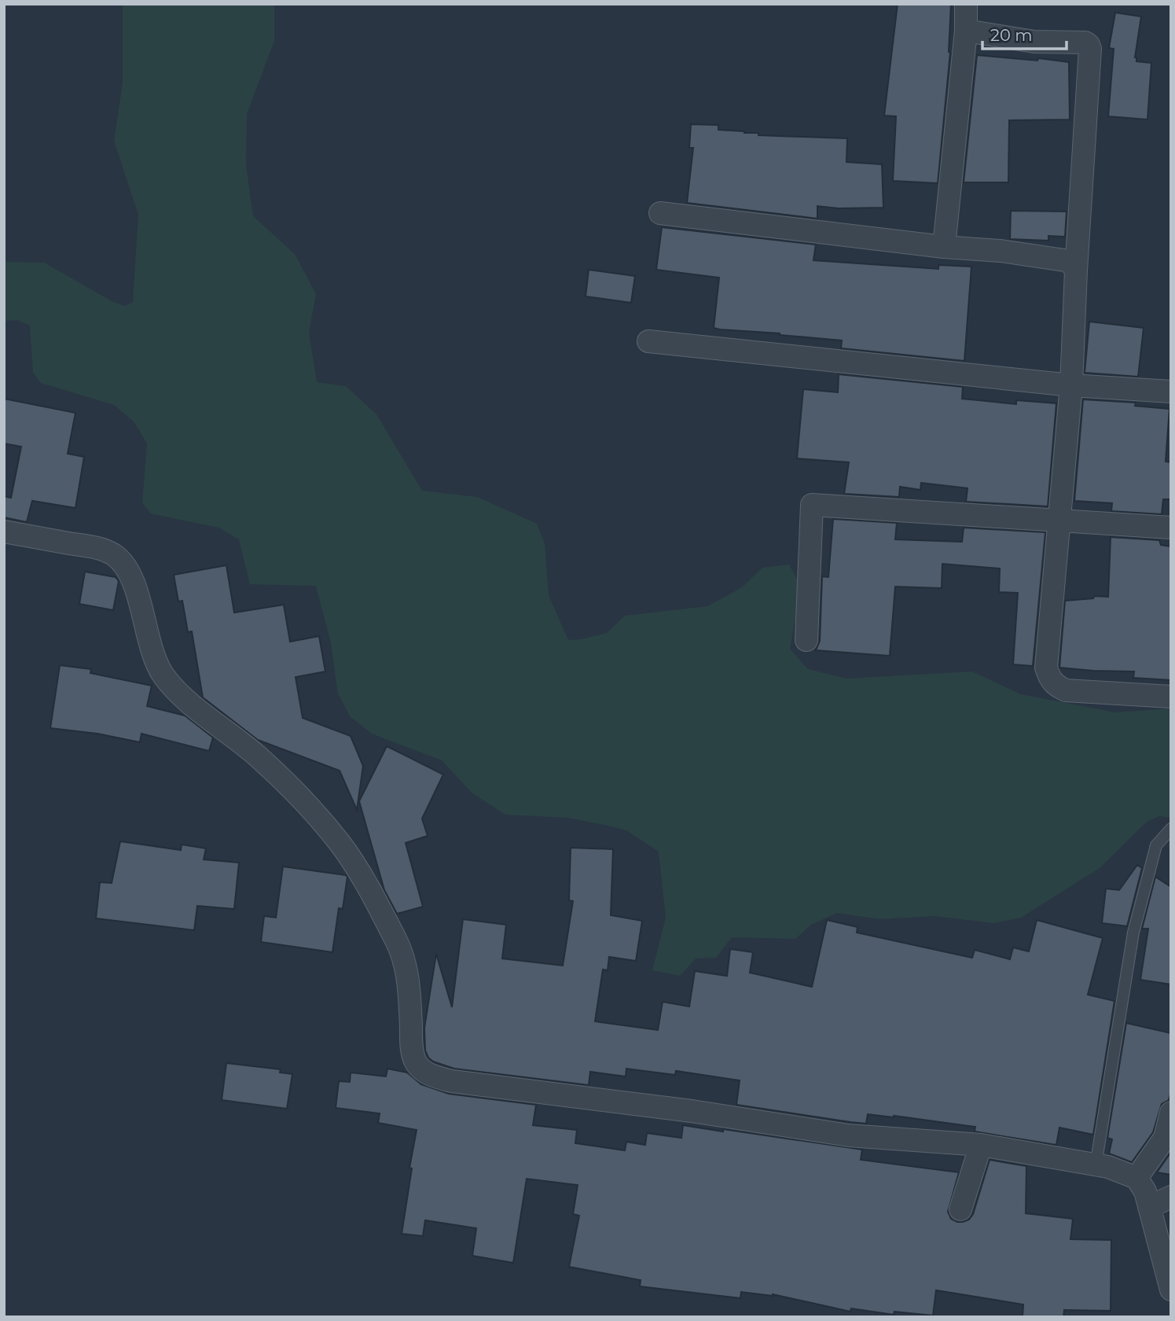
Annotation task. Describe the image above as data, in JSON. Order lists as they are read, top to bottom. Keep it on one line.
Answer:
{"scale_bar":"20 m"}
